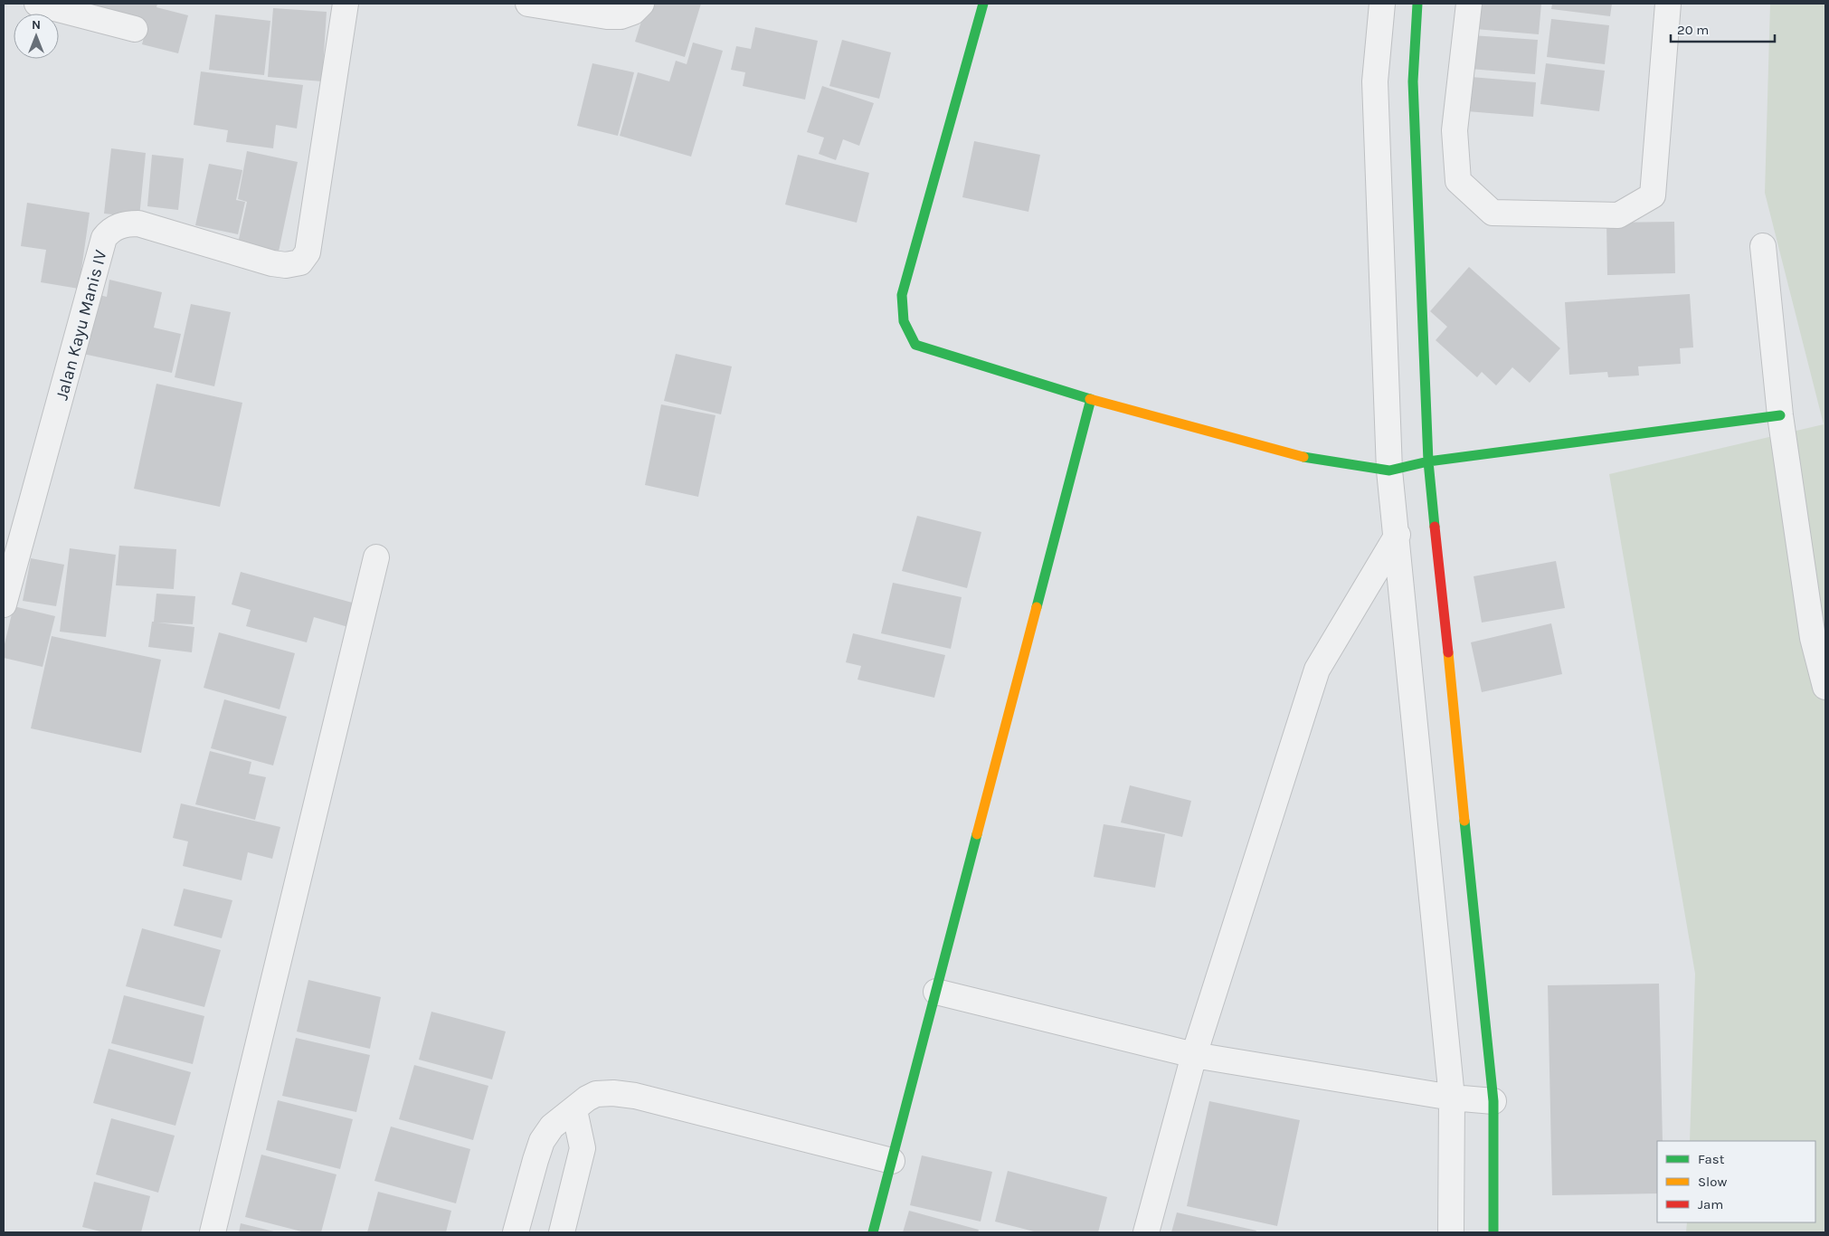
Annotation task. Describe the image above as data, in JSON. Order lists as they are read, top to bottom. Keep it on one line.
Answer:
{"streets":{"street":["Jalan Kayu Manis IV"]},"legend":["Fast","Slow","Jam"],"scale_bar":"20 m","north":"top"}
